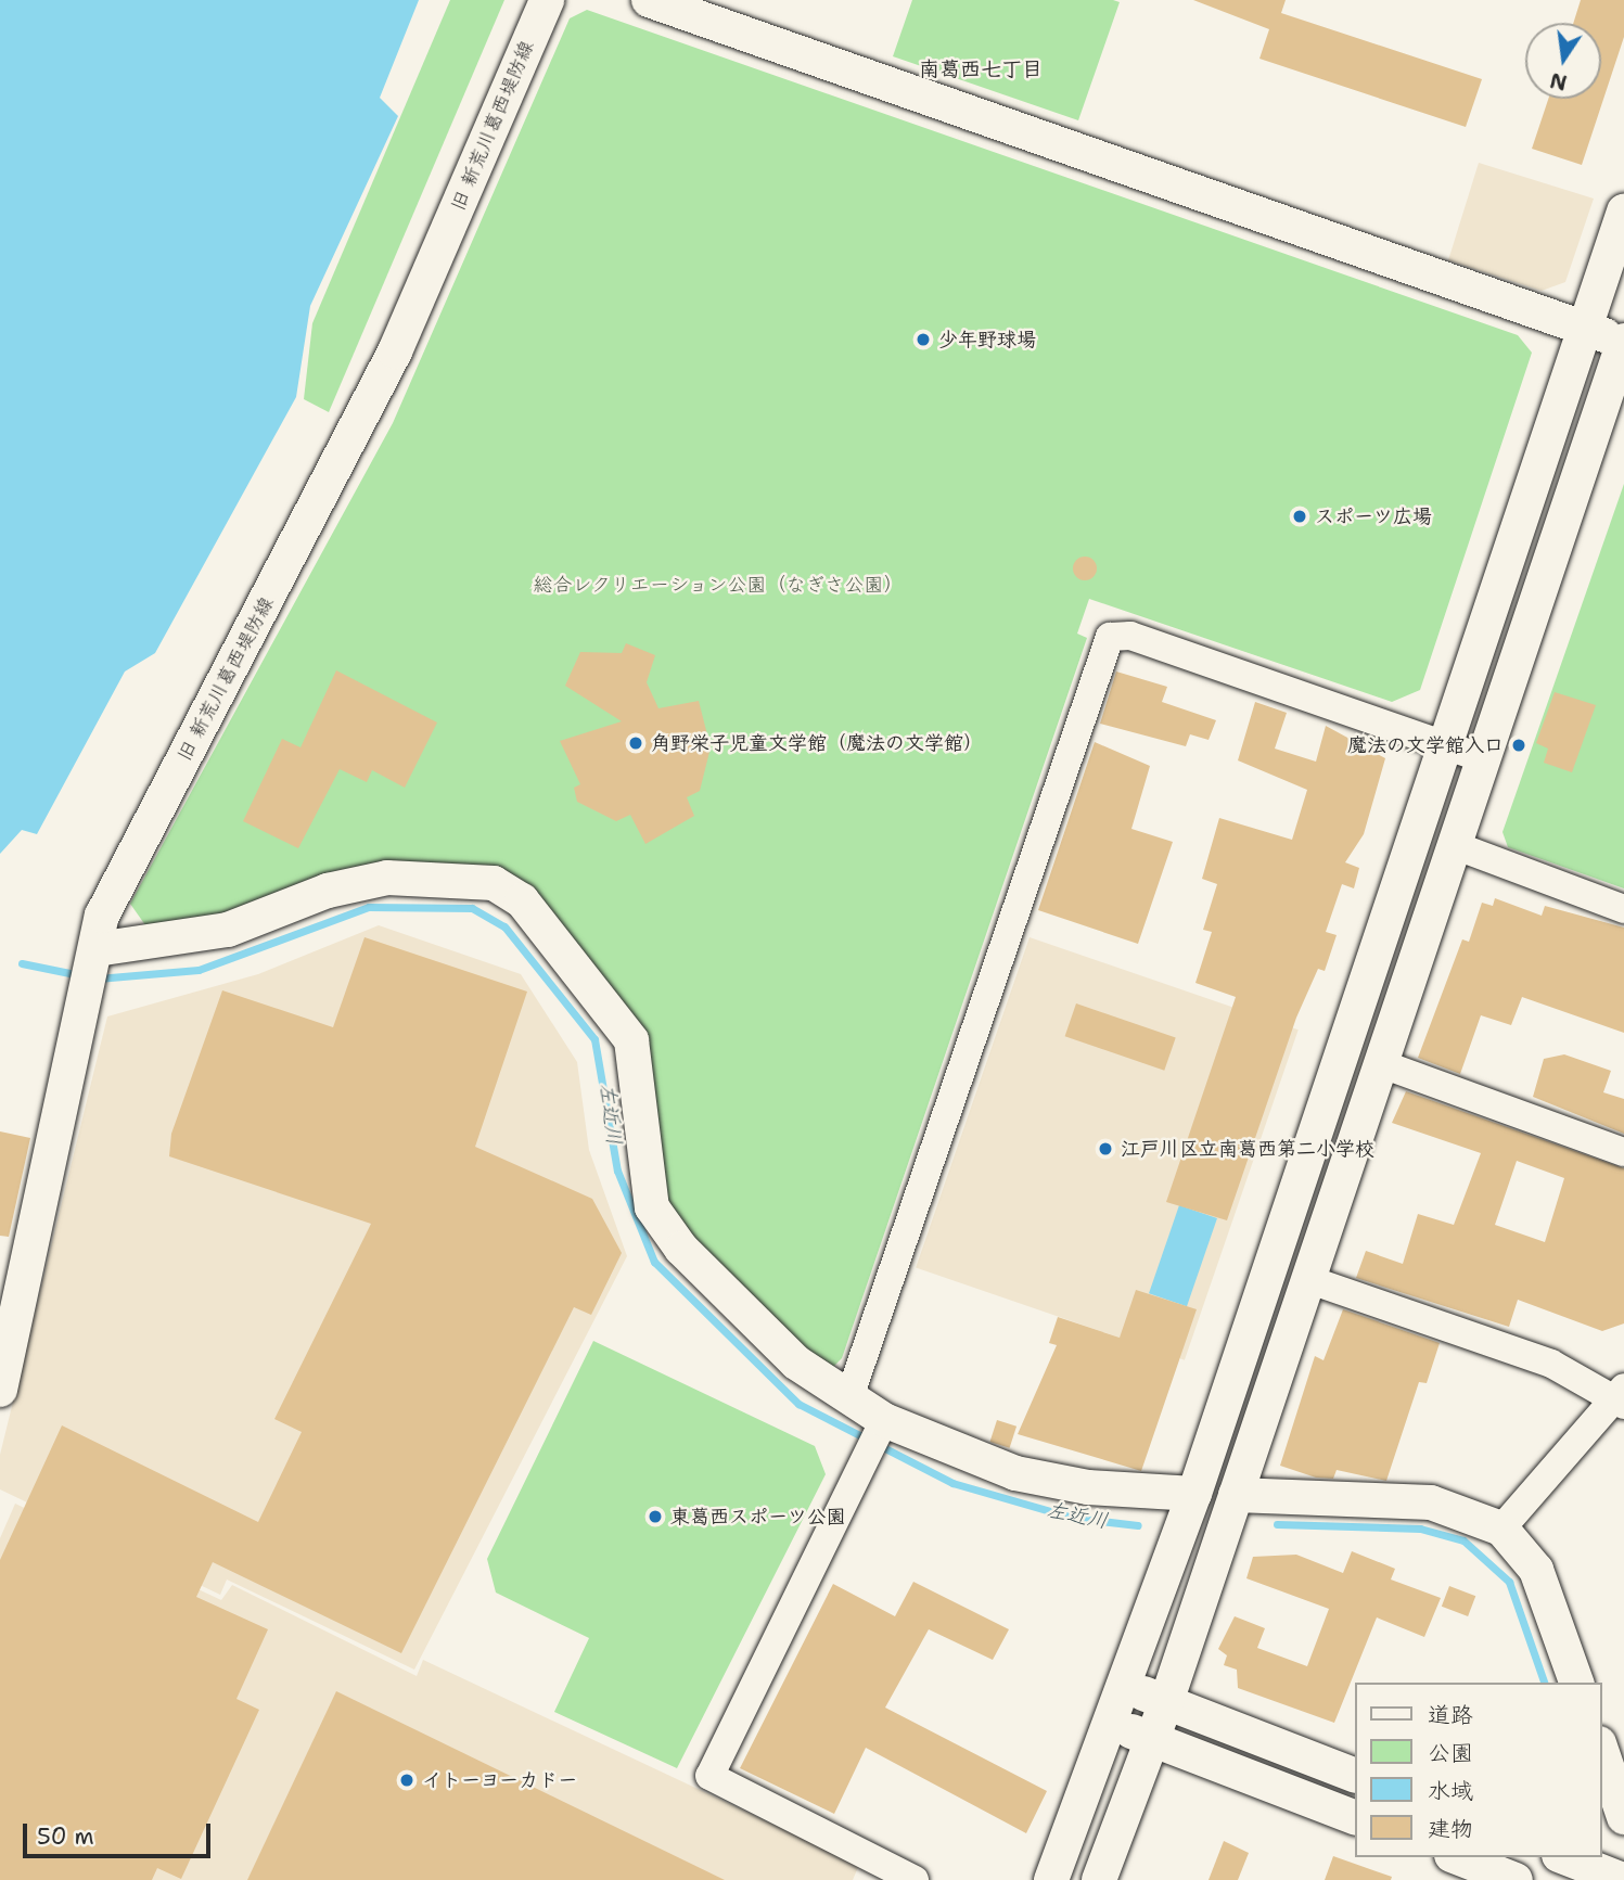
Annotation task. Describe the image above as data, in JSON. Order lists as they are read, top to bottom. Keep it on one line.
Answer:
{"streets":{"street":["旧 新荒川葛西堤防線"]},"districts":["南葛西七丁目"],"water":["左近川"],"parks":["総合レクリエーション公園（なぎさ公園）"],"places":["少年野球場","スポーツ広場","角野栄子児童文学館（魔法の文学館）","魔法の文学館入口","江戸川区立南葛西第二小学校","東葛西スポーツ公園","イトーヨーカドー"],"legend":["道路","公園","水域","建物"],"scale_bar":"50 m","north":"bottom"}
